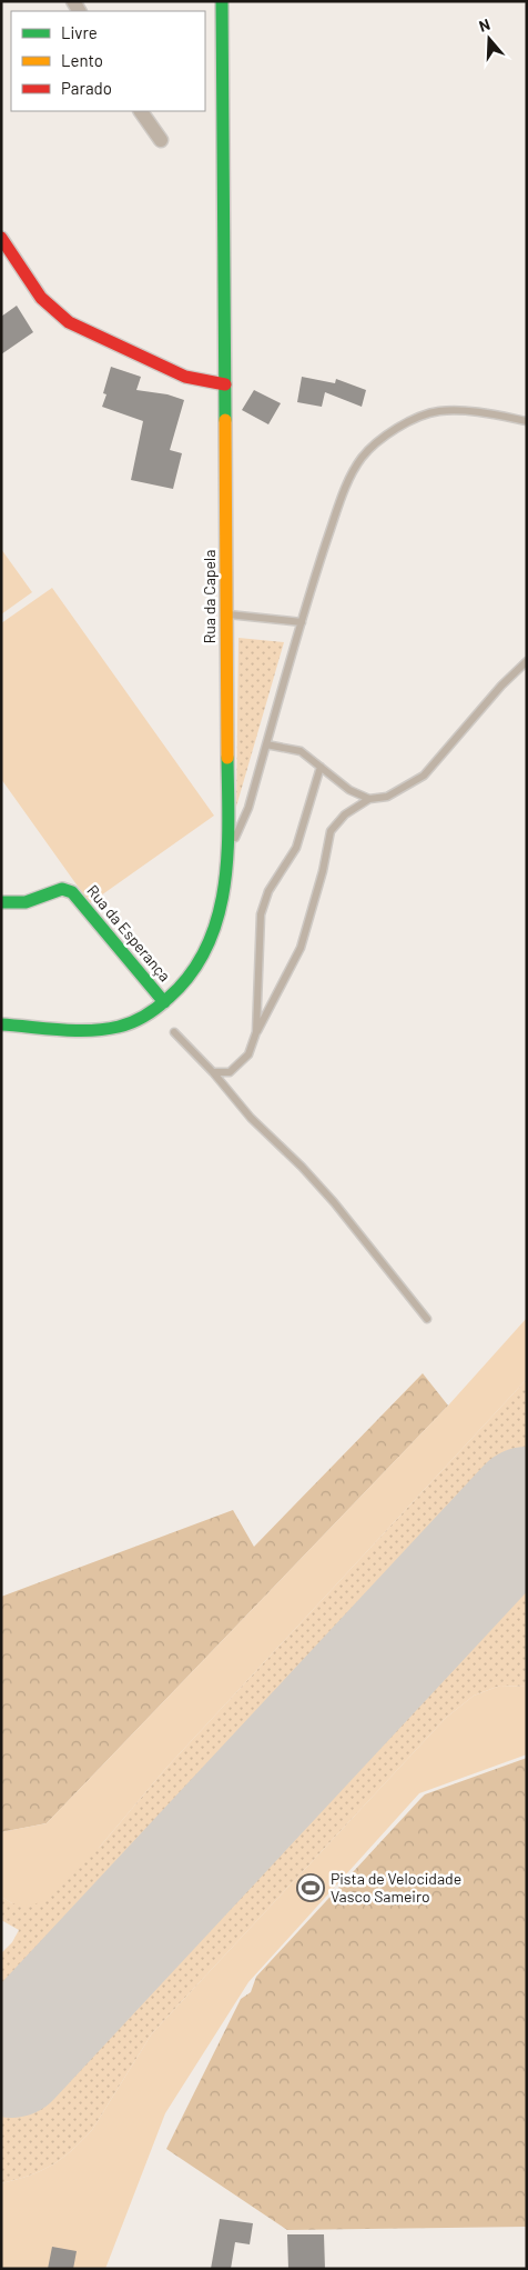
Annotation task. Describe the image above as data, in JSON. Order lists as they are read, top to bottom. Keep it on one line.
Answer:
{"streets":{"street":["Rua da Capela","Rua da Esperança"]},"crossings":[["Rua da Capela","Rua da Esperança"]],"places":{"sports":["Pista de Velocidade Vasco Sameiro"]},"legend":["Livre","Lento","Parado"],"north":"top"}
